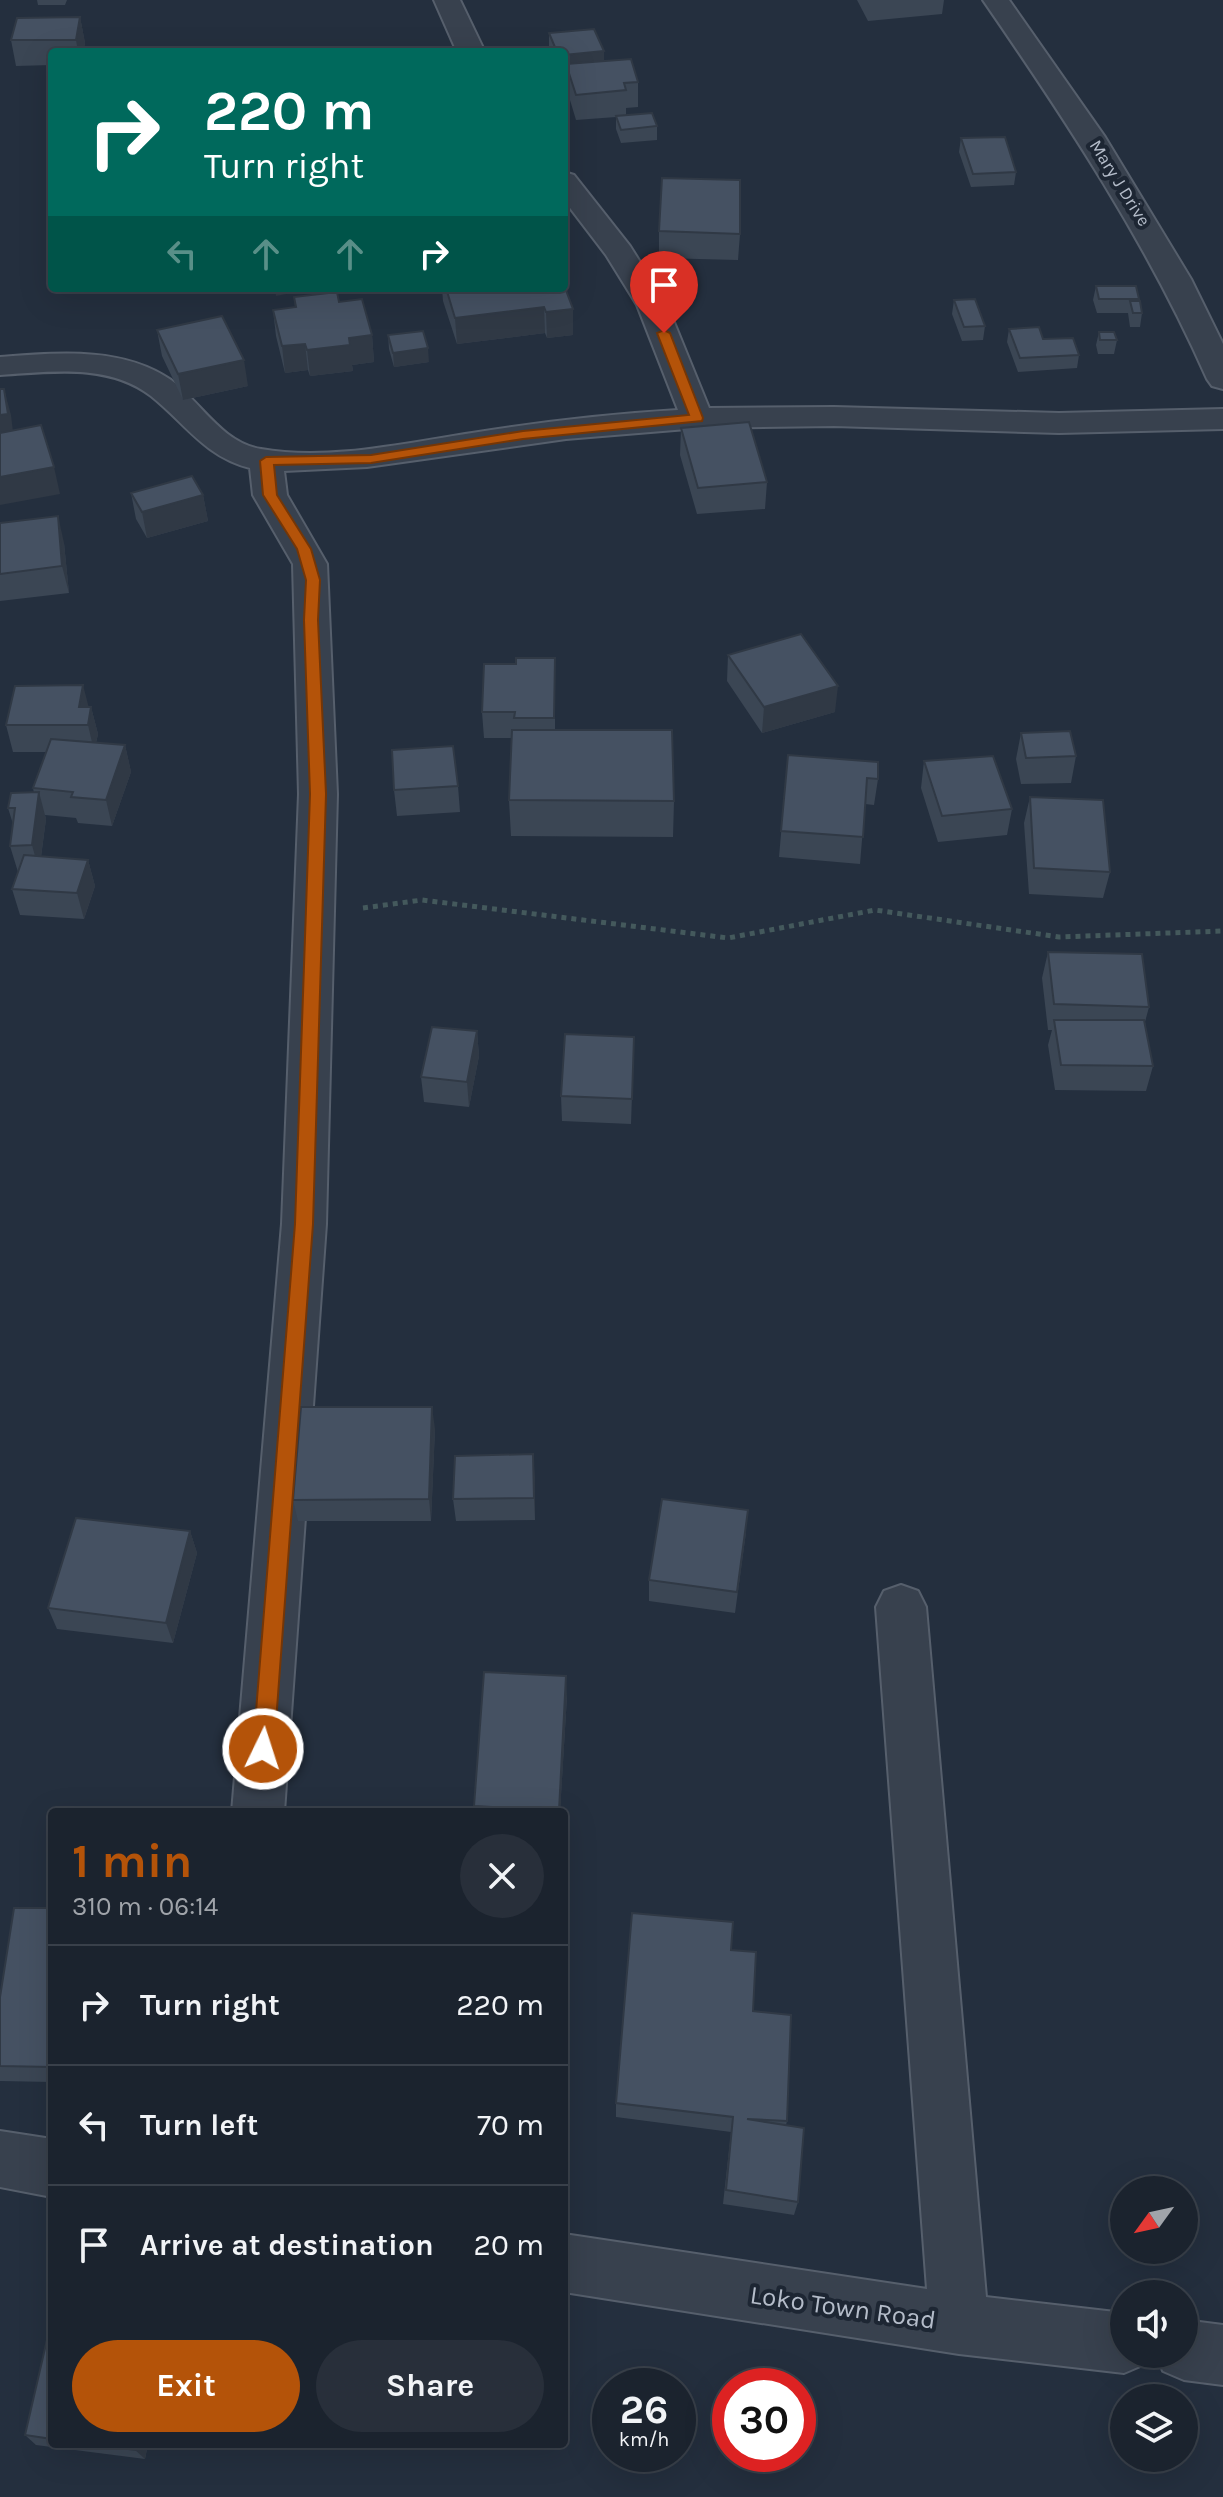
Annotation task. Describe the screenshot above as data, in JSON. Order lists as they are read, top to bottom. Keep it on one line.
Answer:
{"streets":{"street":["Mary J Drive","Loko Town Road"]},"north":"bottom left","page":{"turn":["220 m","Turn right"],"heading":["1 min","310 m · 06:14"],"list":[{"name":"Turn right","value":"220 m"},{"name":"Turn left","value":"70 m"},{"name":"Arrive at destination","value":"20 m"}],"buttons":["Exit","Share"],"speed":"26 km/h","limit":"30"}}
